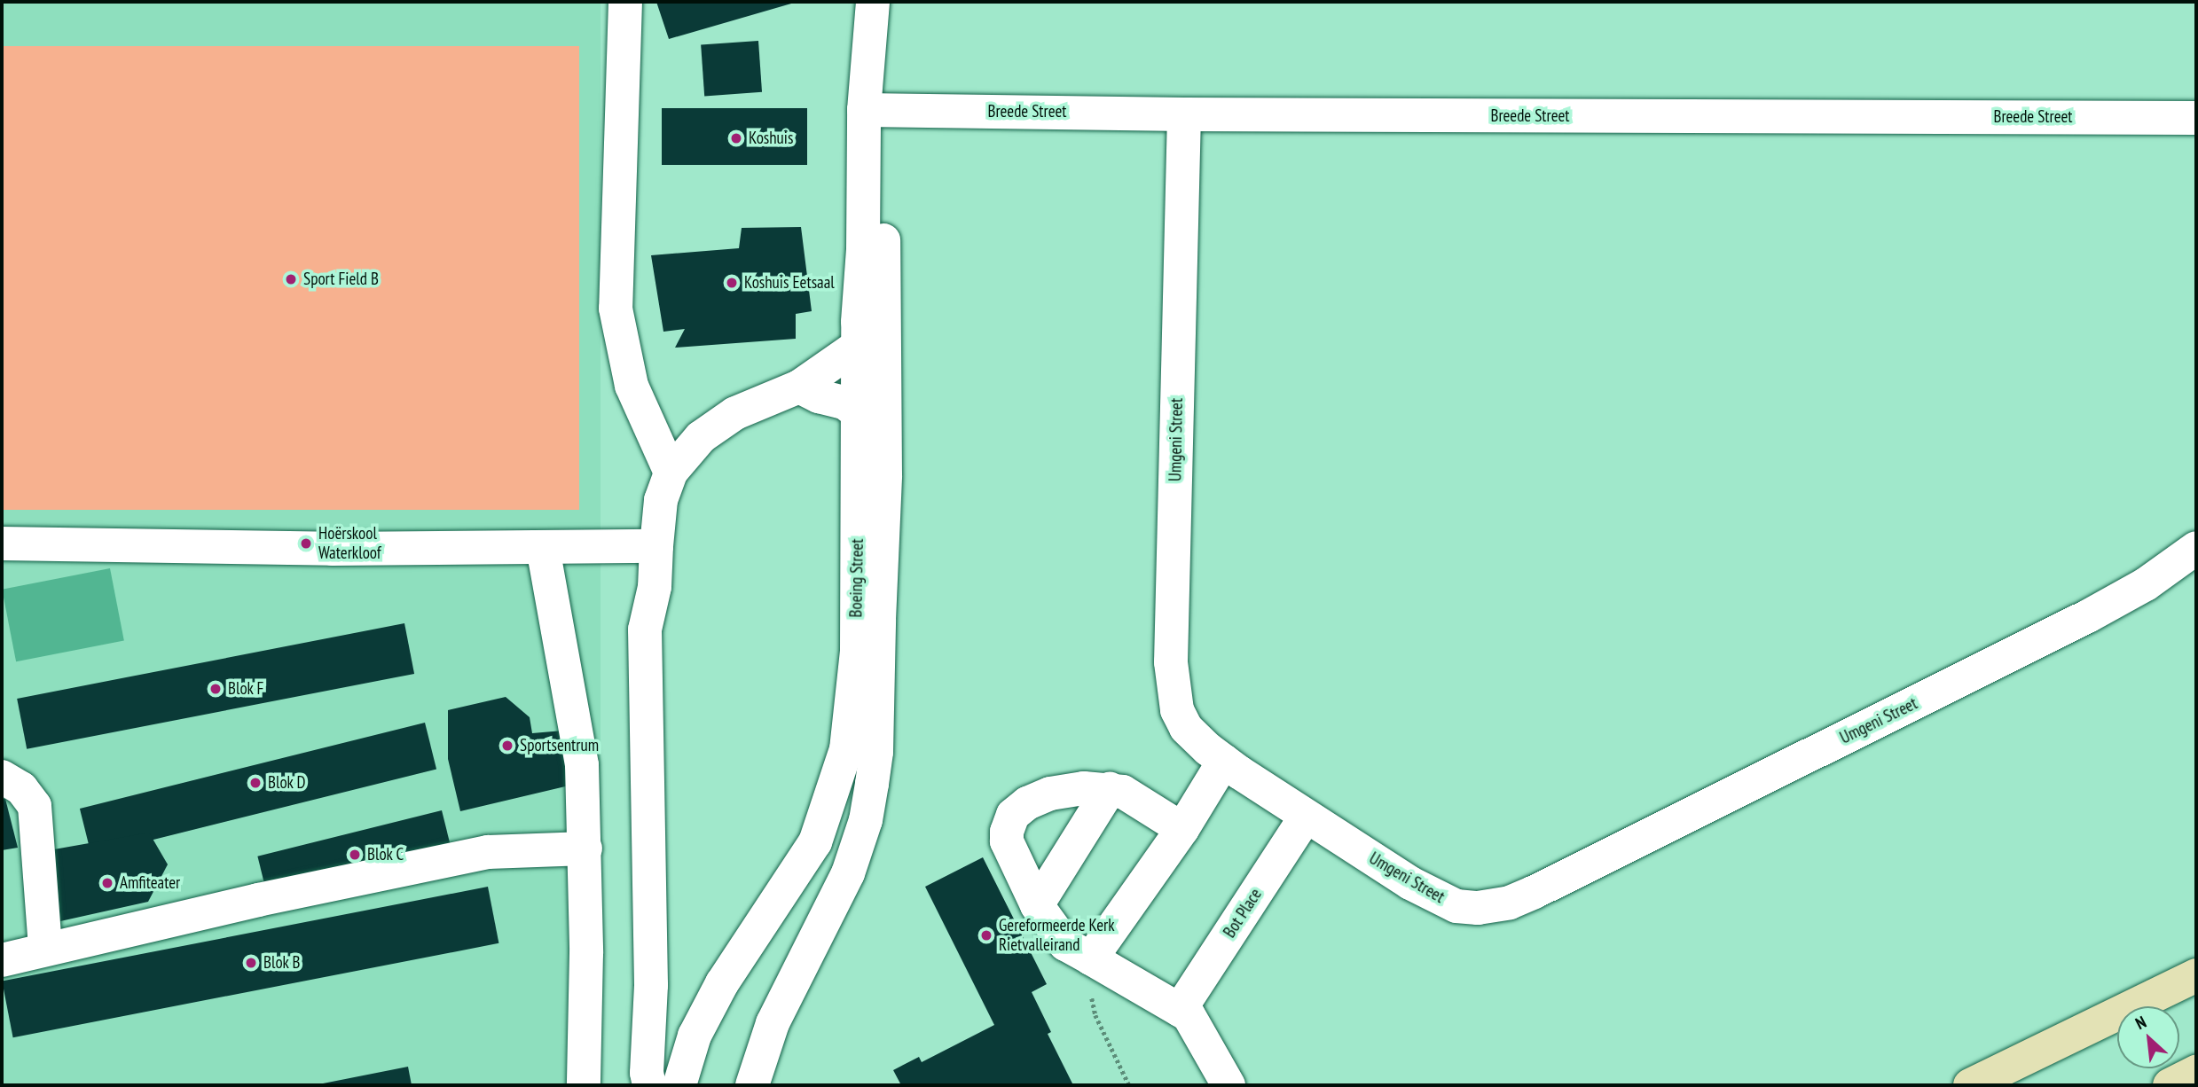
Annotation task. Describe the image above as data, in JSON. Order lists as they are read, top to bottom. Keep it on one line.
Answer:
{"streets":{"street":["Breede Street","Umgeni Street","Boeing Street","Bot Place"]},"crossings":[["Breede Street","Umgeni Street"],["Breede Street","Boeing Street"],["Umgeni Street","Bot Place"]],"places":["Koshuis","Sport Field B","Koshuis Eetsaal","Hoërskool Waterkloof","Blok F","Sportsentrum","Blok D","Blok C","Amfiteater","Gereformeerde Kerk Rietvalleirand","Blok B"],"north":"top left"}
